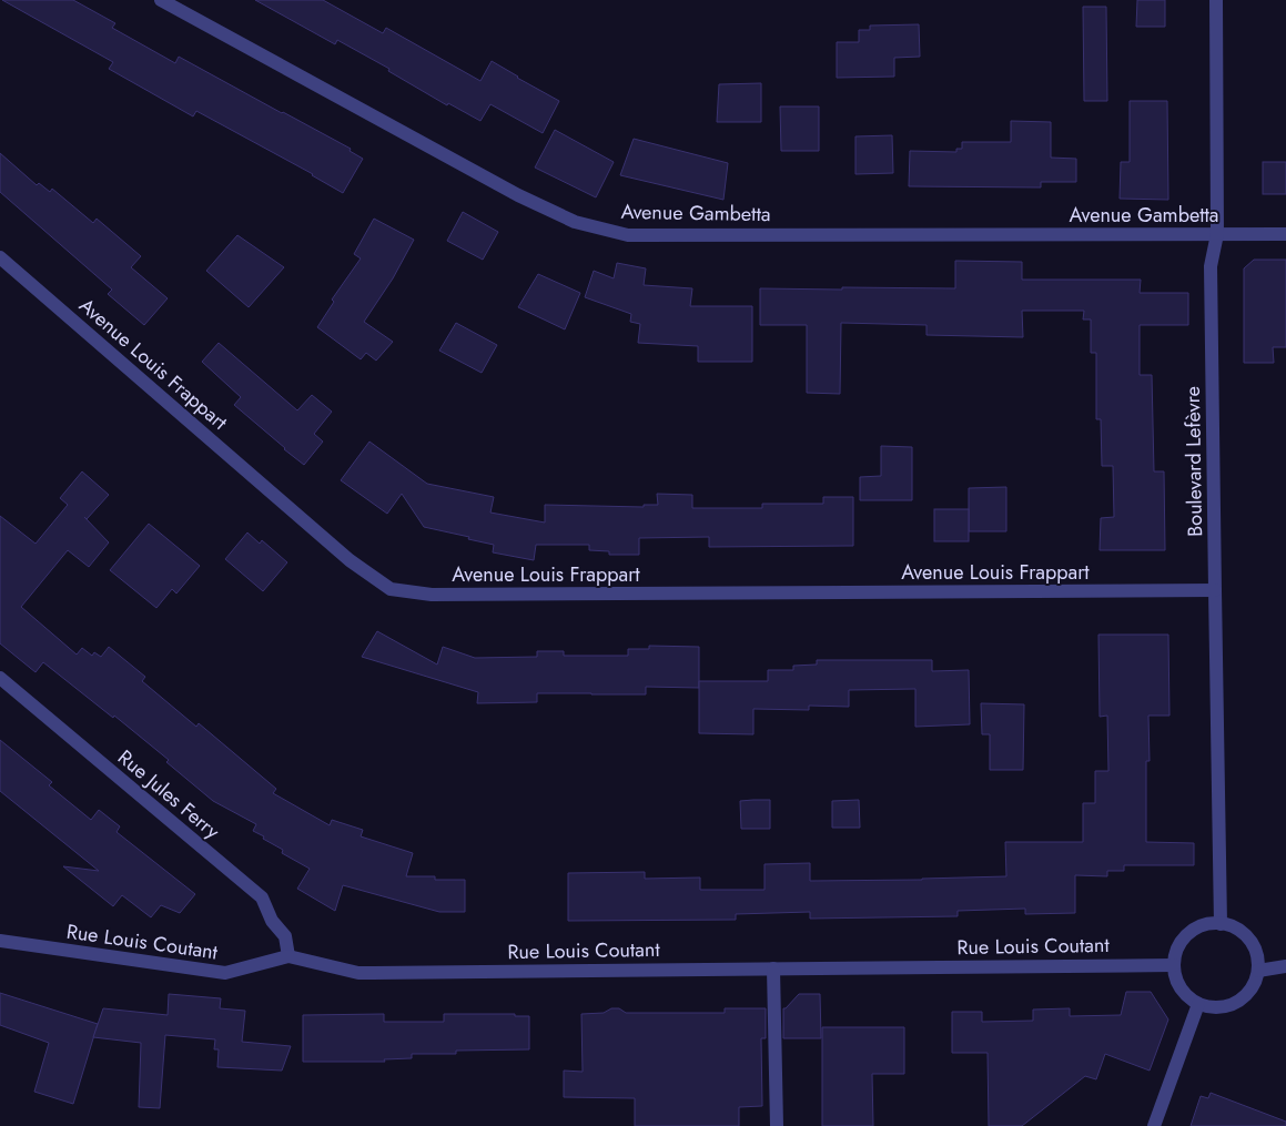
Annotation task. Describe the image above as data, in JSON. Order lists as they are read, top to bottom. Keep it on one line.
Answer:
{"streets":{"street":["Avenue Gambetta","Avenue Louis Frappart","Boulevard Lefèvre","Rue Jules Ferry","Rue Louis Coutant"]},"crossings":[["Avenue Gambetta","Boulevard Lefèvre"],["Avenue Louis Frappart","Boulevard Lefèvre"],["Boulevard Lefèvre","Rue Louis Coutant"],["Rue Jules Ferry","Rue Louis Coutant"]]}
